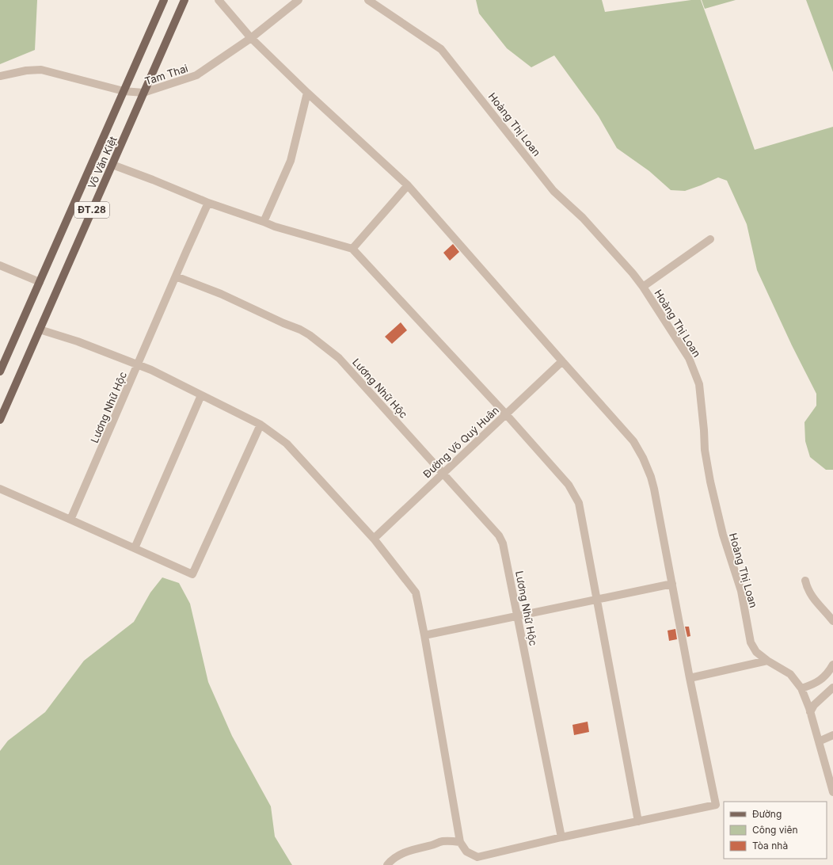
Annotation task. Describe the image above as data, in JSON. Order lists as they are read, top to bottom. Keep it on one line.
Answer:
{"streets":{"main road":["Võ Văn Kiệt","ĐT.28"],"street":["Tam Thai","Hoàng Thị Loan","Lương Nhữ Hộc","Đường Võ Quý Huân"]},"crossings":[["Tam Thai","Võ Văn Kiệt"],["Lương Nhữ Hộc","Đường Võ Quý Huân"]],"legend":["Đường","Công viên","Tòa nhà"]}
